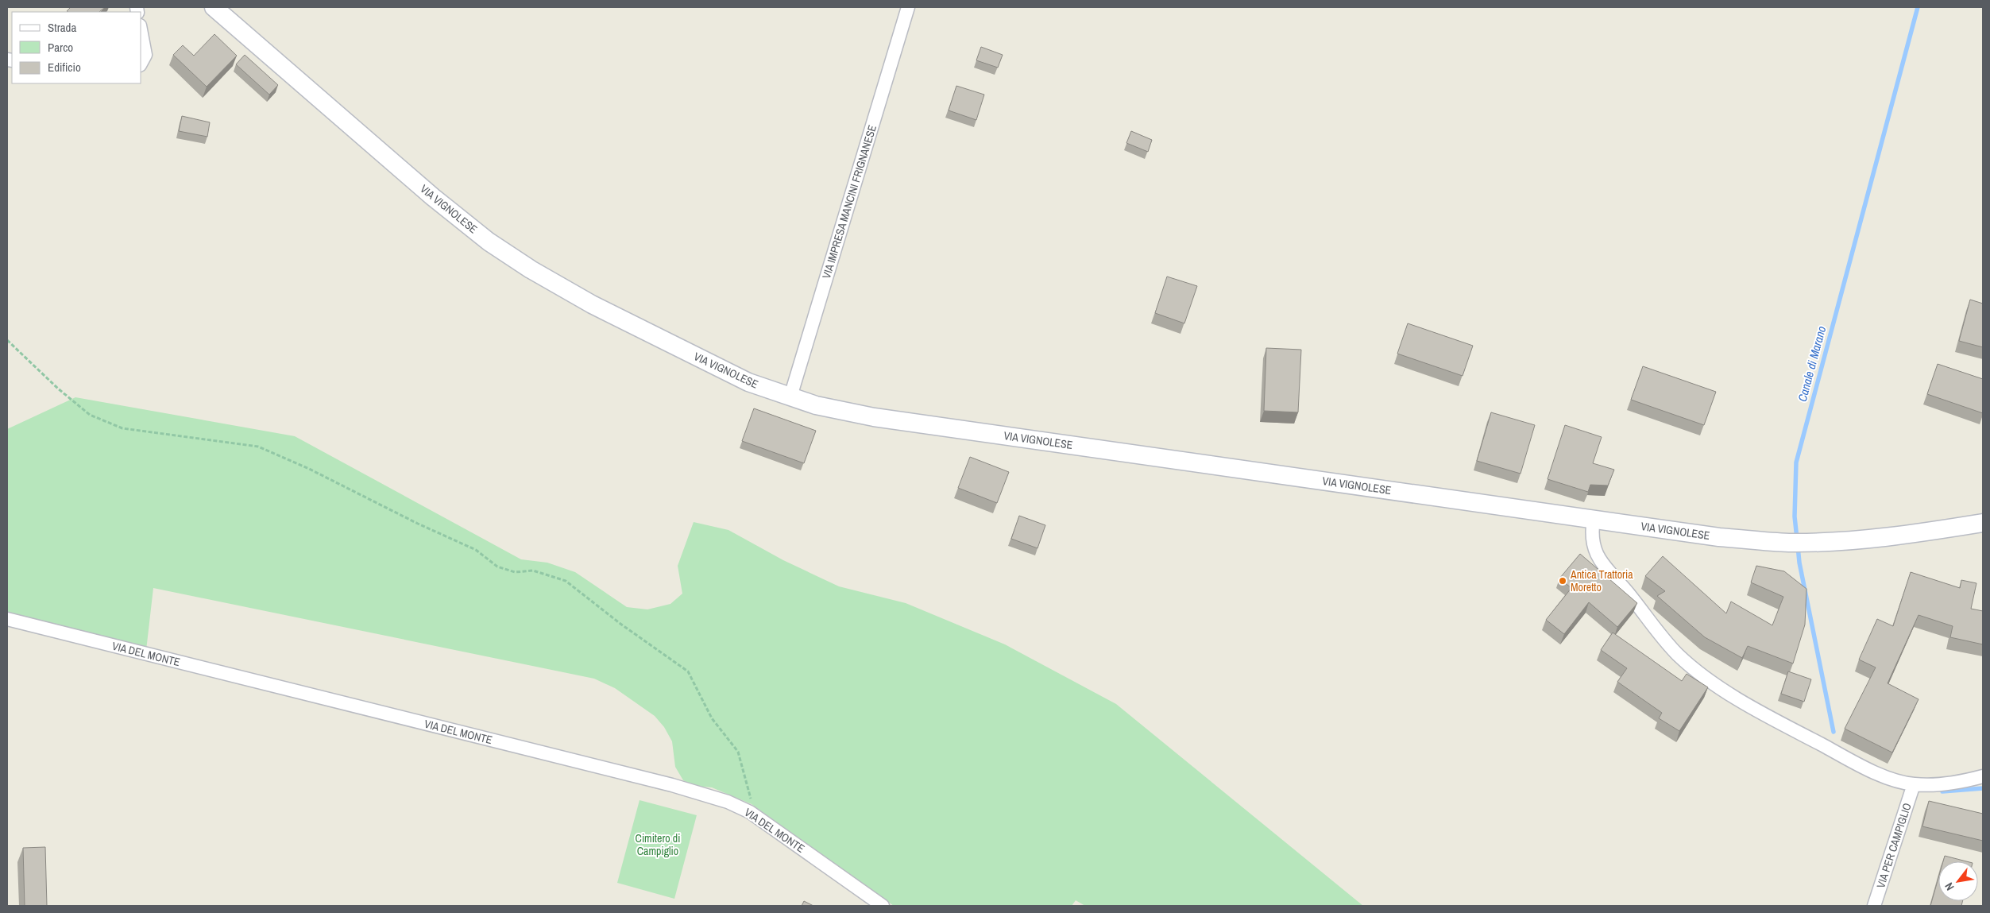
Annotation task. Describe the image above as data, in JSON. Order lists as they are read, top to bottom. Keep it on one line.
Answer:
{"streets":{"main road":["VIA VIGNOLESE"],"street":["VIA IMPRESA MANCINI FRIGNANESE","VIA DEL MONTE","VIA PER CAMPIGLIO"]},"crossings":[["VIA IMPRESA MANCINI FRIGNANESE","VIA VIGNOLESE"]],"water":["Canale di Marano"],"parks":["Cimitero di Campiglio"],"places":["Antica Trattoria Moretto"],"legend":["Strada","Parco","Edificio"],"north":"bottom left"}
